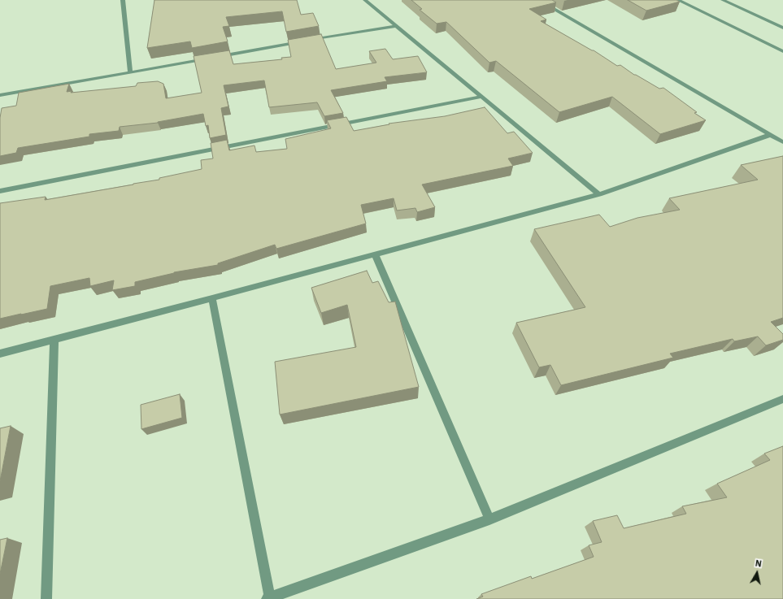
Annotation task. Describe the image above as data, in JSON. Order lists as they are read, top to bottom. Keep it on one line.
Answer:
{"north":"top"}
